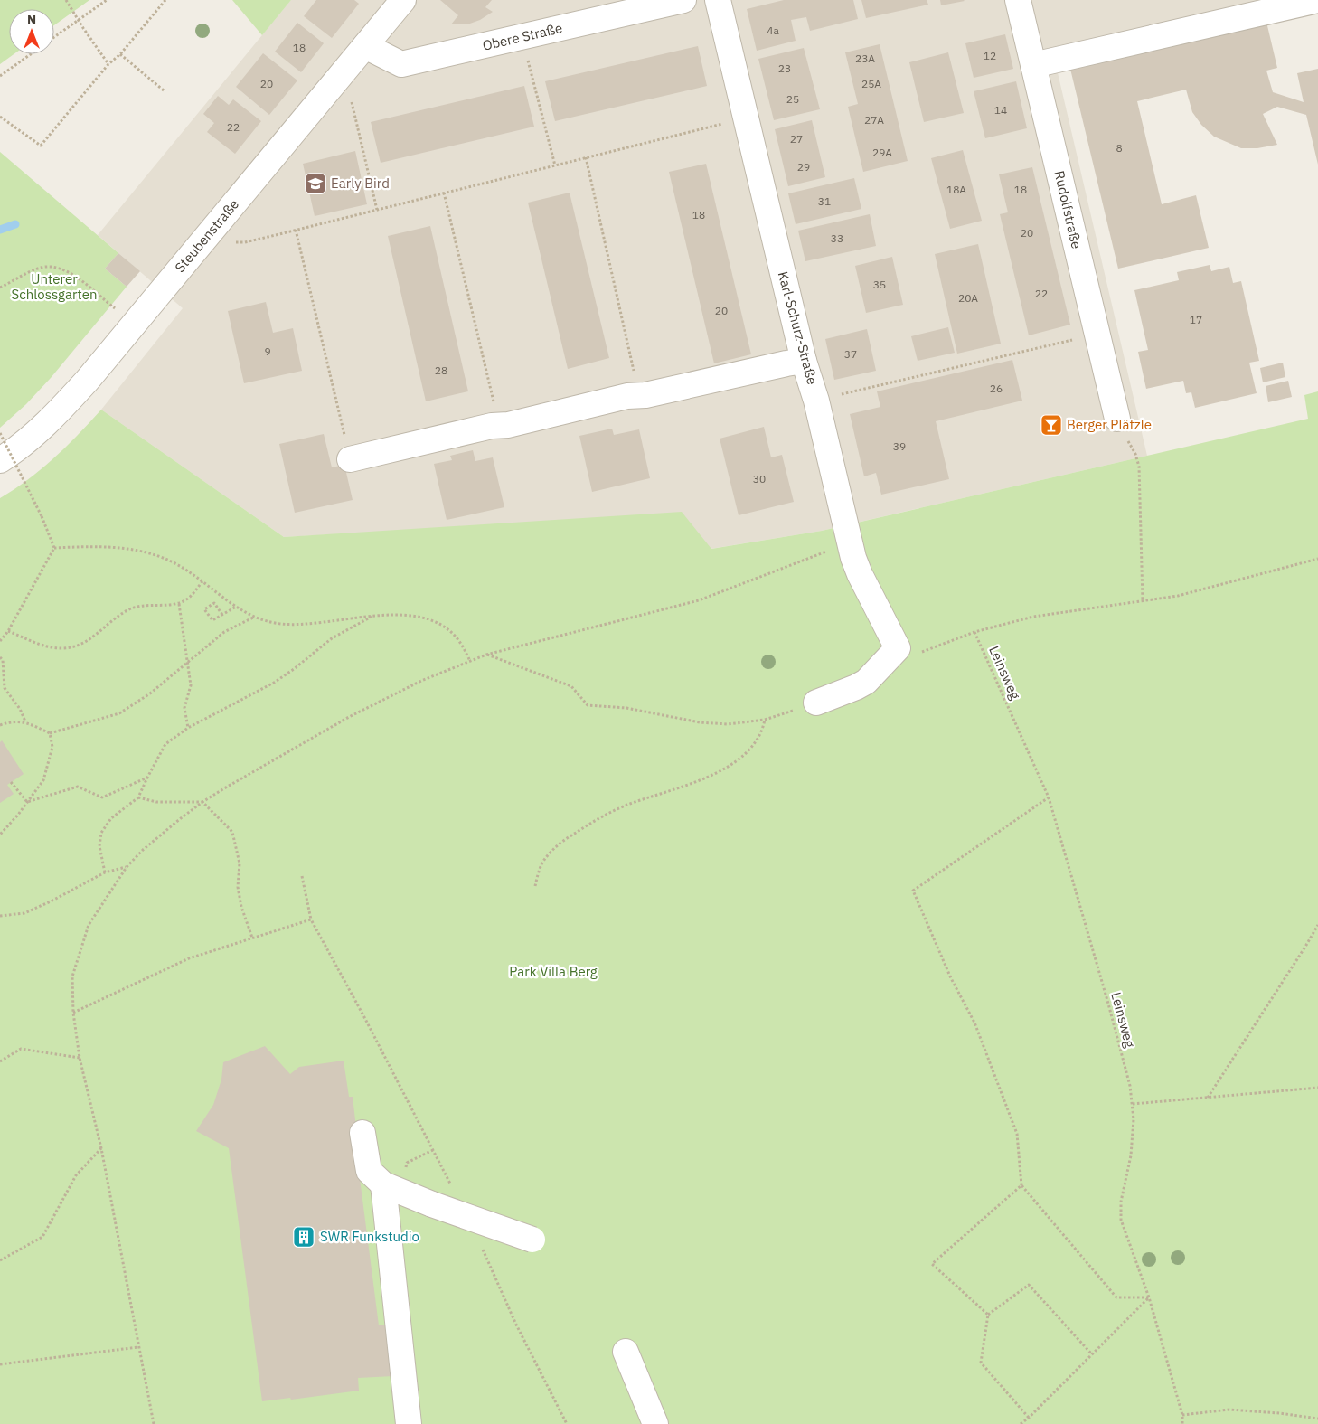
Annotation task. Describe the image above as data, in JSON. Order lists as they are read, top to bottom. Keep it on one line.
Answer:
{"streets":{"street":["Obere Straße","Rudolfstraße","Steubenstraße","Karl-Schurz-Straße"],"path":["Leinsweg"]},"crossings":[["Obere Straße","Steubenstraße"]],"parks":["Unterer Schlossgarten","Park Villa Berg"],"places":{"school or university":["Early Bird"],"bar":["Berger Plätzle"],"building":["SWR Funkstudio"]},"house_numbers":["4a","18","12","23A","23","20","25A","25","14","27A","22","27","8","29A","29","18A","18","31","18","20","33","35","22","20A","20","17","9","37","28","26","39","30"],"north":"top"}
